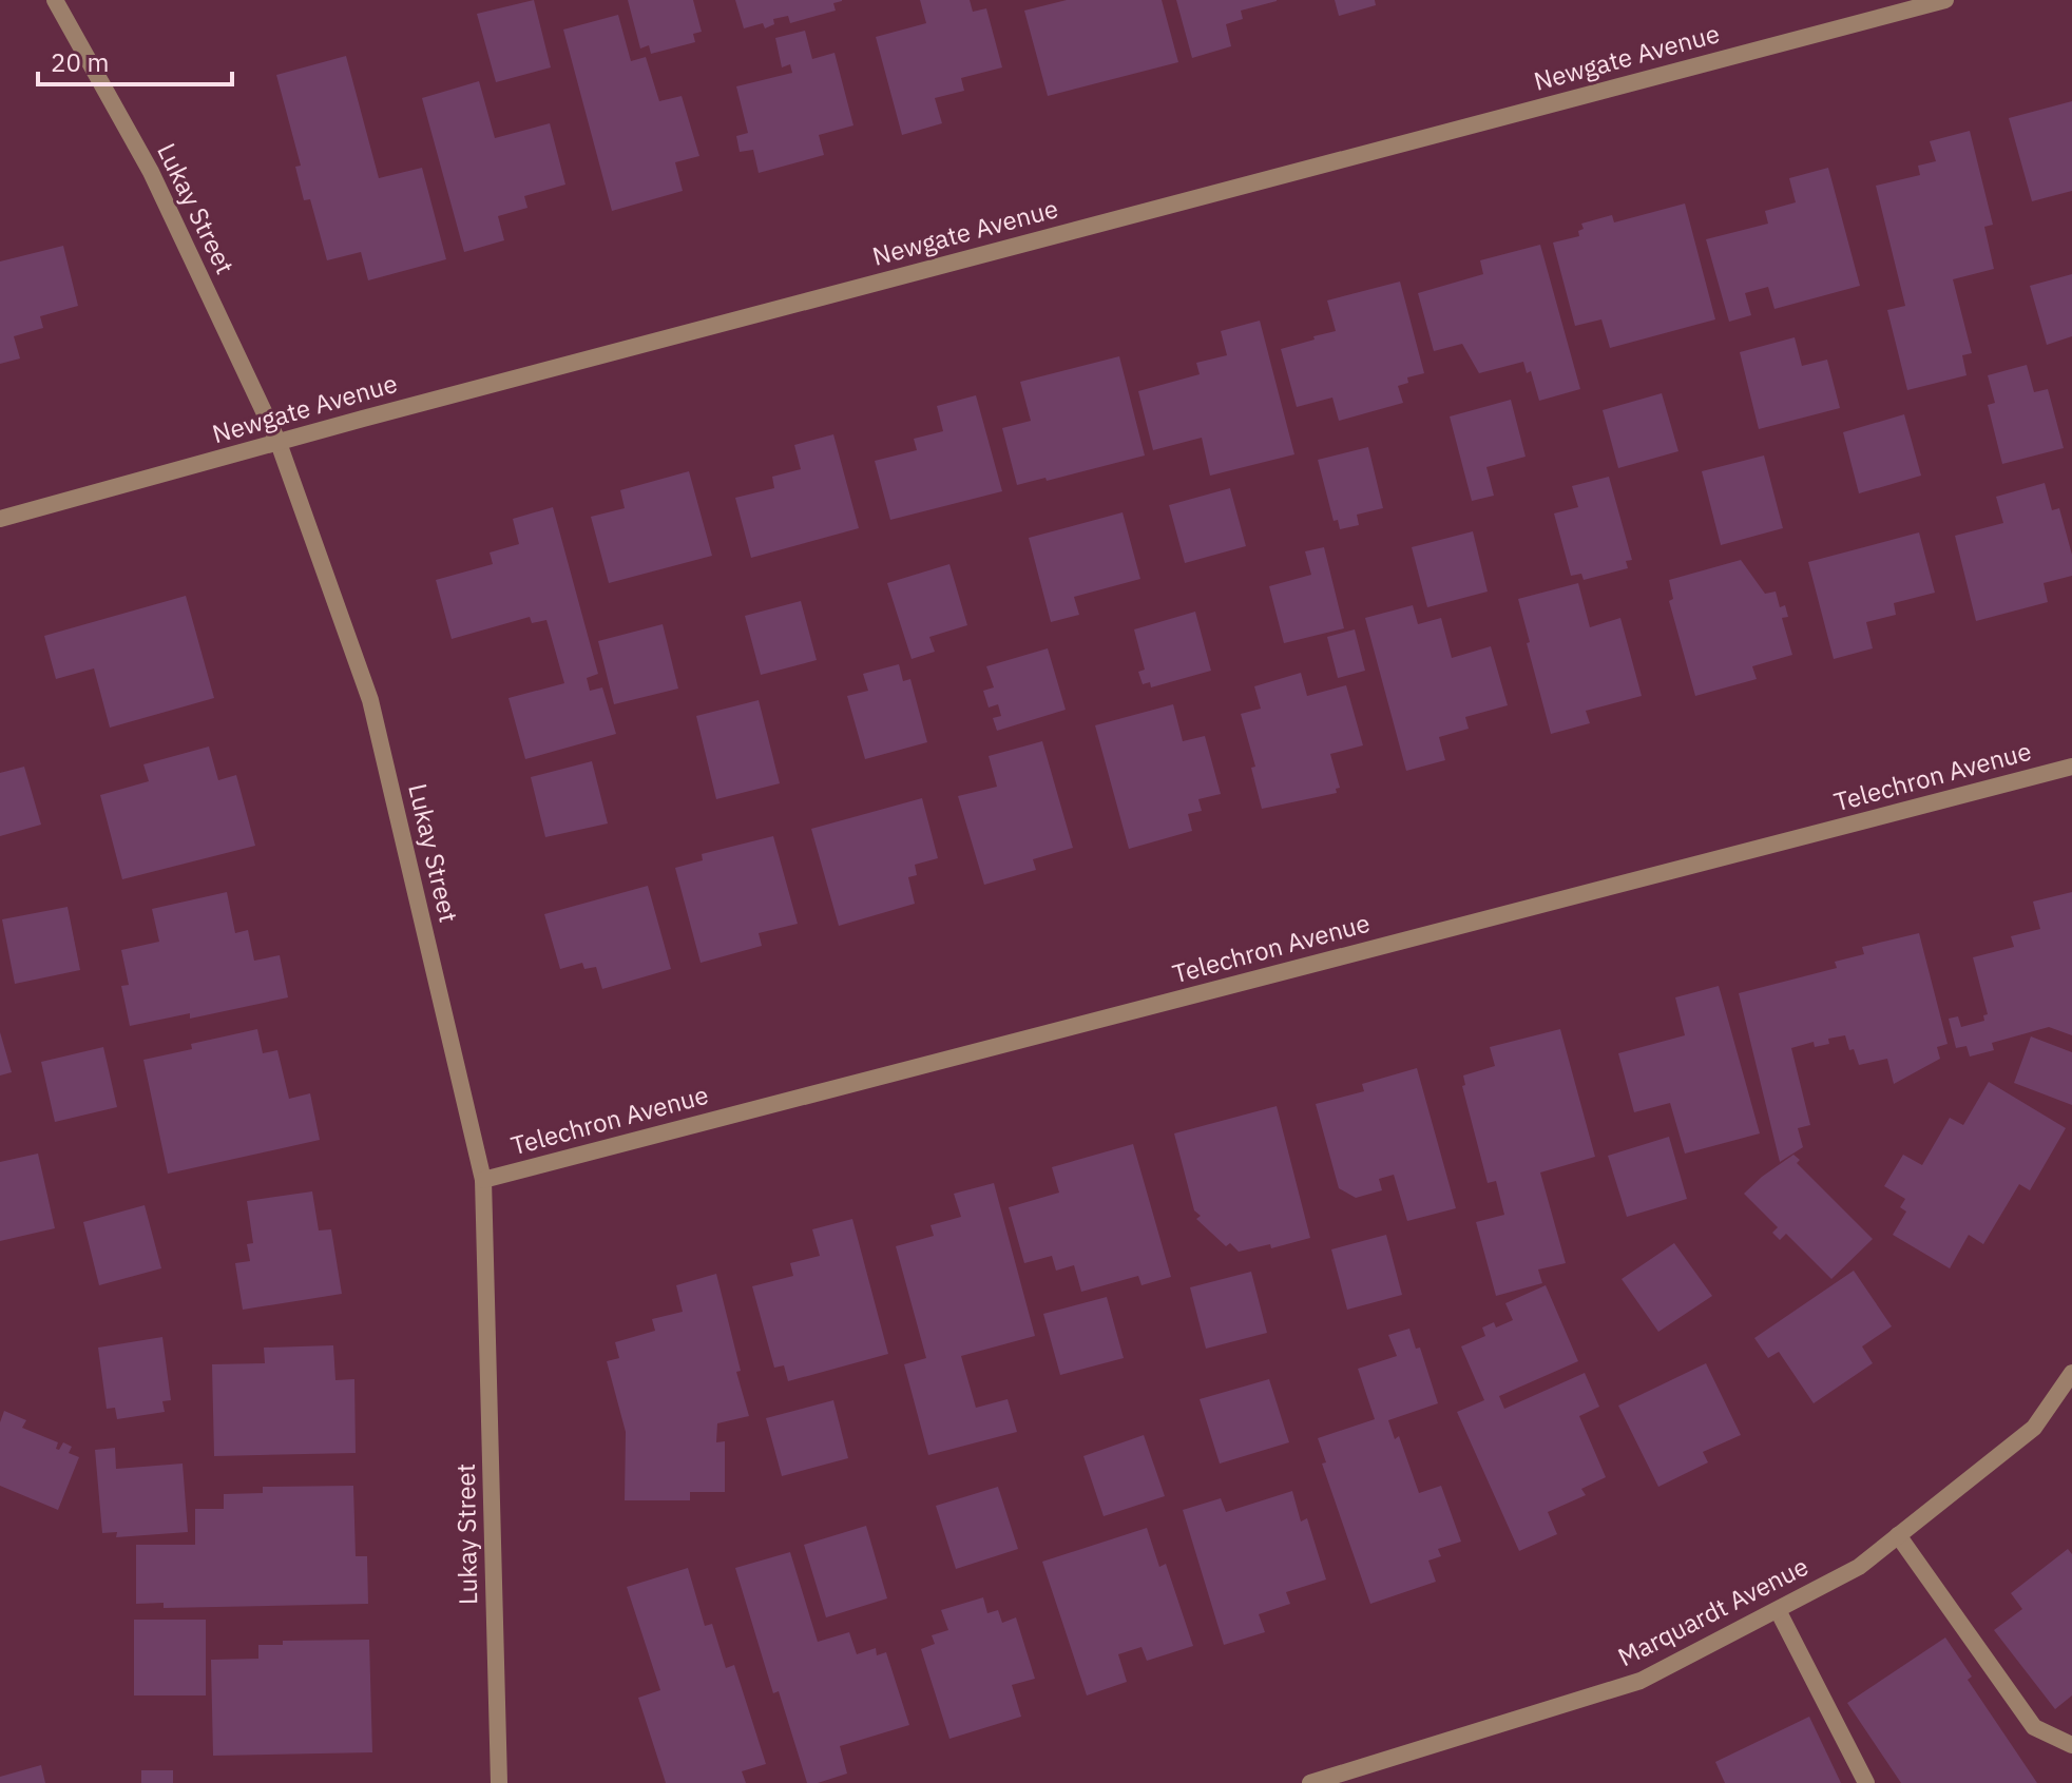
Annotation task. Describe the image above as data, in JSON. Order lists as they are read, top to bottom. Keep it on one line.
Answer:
{"streets":{"street":["Newgate Avenue","Lukay Street","Telechron Avenue","Marquardt Avenue"]},"crossings":[["Newgate Avenue","Lukay Street"],["Lukay Street","Telechron Avenue"]],"scale_bar":"20 m"}
